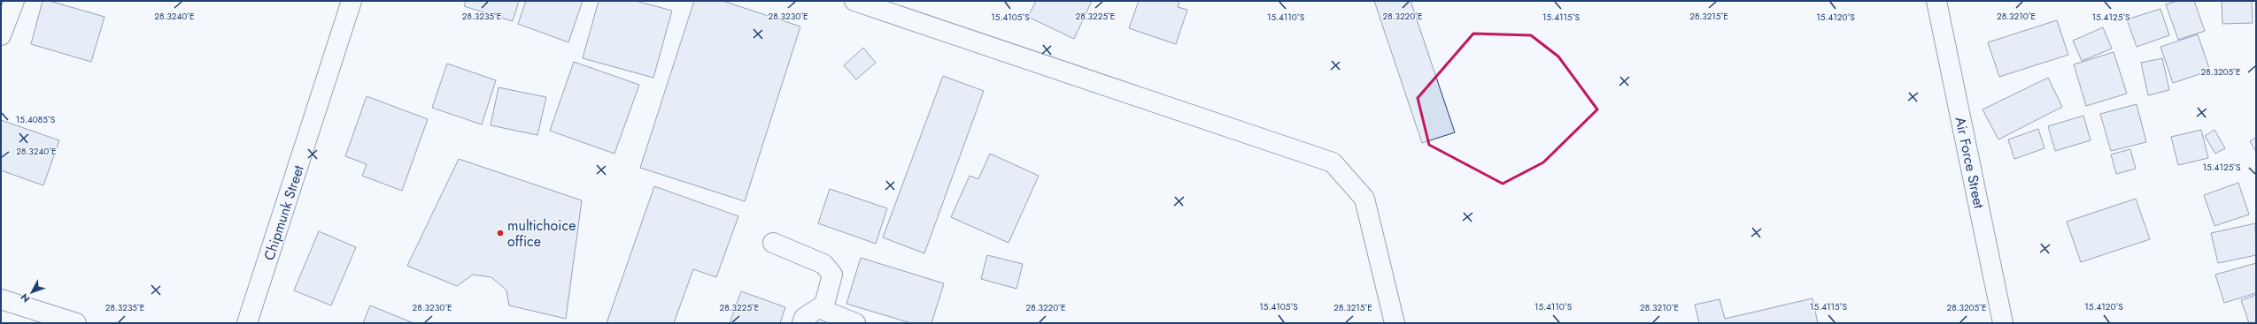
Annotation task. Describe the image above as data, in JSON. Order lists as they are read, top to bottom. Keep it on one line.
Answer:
{"streets":{"street":["Air Force Street","Chipmunk Street"]},"places":["multichoice office"],"north":"bottom left","coordinates":["28.3240°E","28.3235°E","28.3230°E","28.3225°E","28.3220°E","28.3215°E","28.3210°E","15.4125°S","15.4105°S","15.4115°S","15.4110°S","15.4120°S","28.3205°E","15.4085°S"]}
